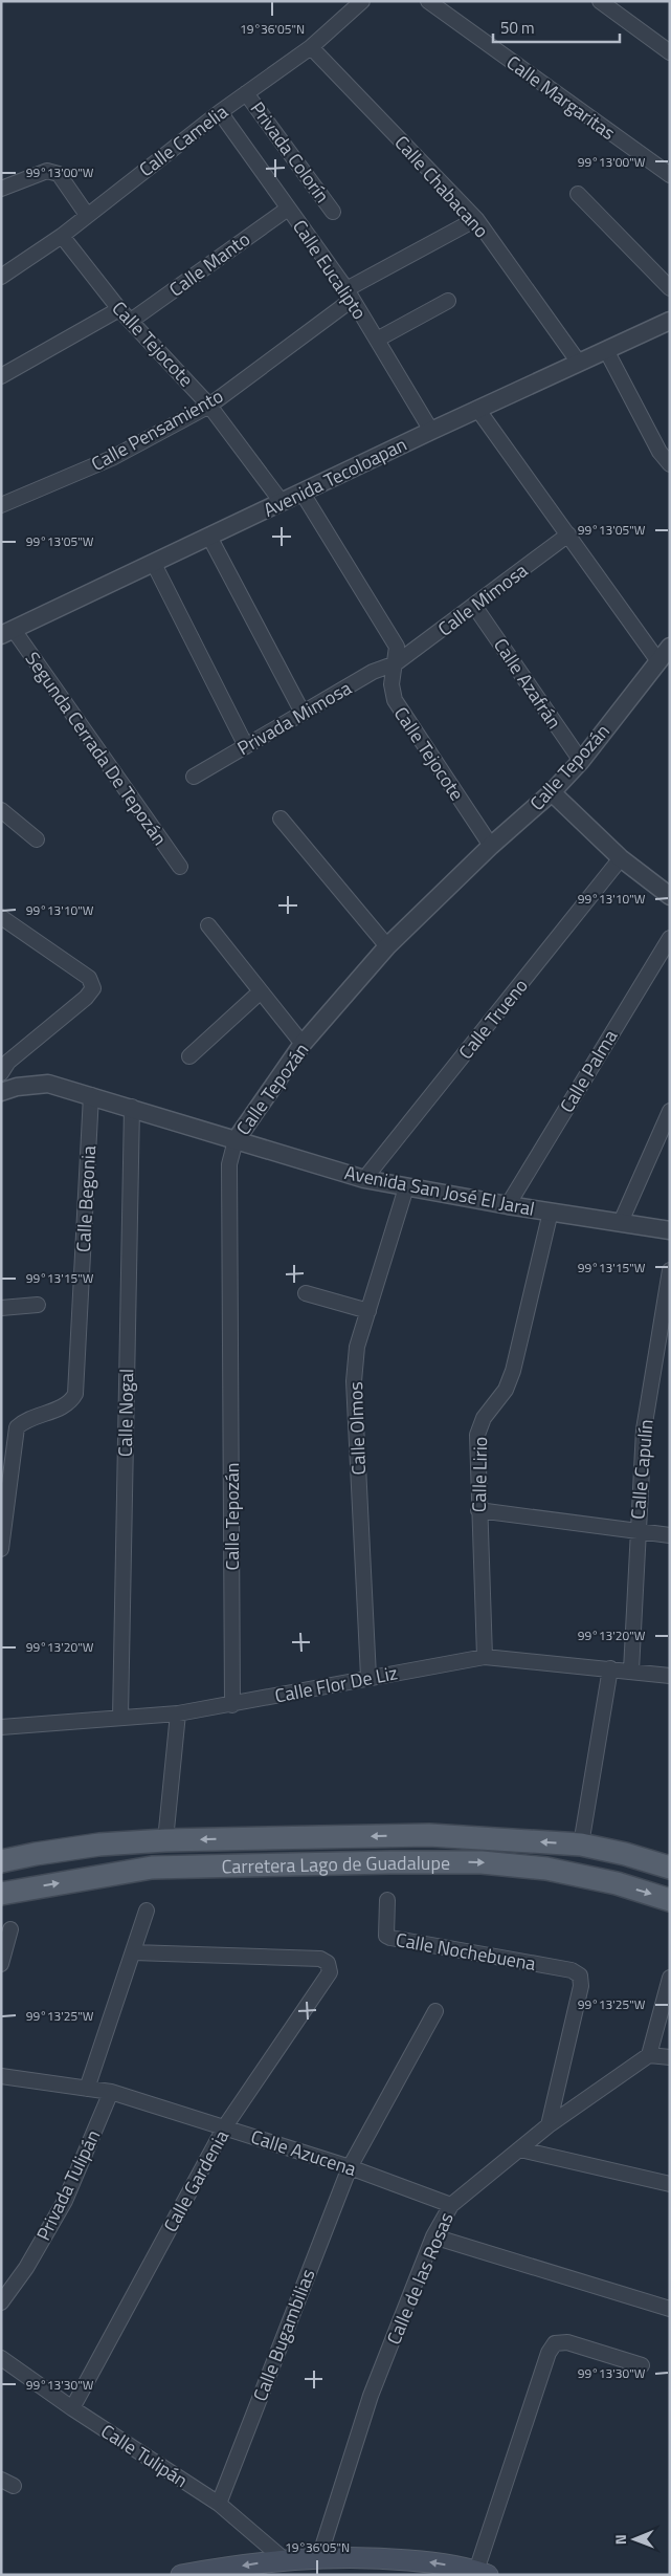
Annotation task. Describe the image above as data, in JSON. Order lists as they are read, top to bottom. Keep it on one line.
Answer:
{"streets":{"main road":["Carretera Lago de Guadalupe"],"street":["Calle Margaritas","Calle Camelia","Privada Colorín","Calle Chabacano","Calle Manto","Calle Eucalipto","Calle Tejocote","Calle Pensamiento","Avenida Tecoloapan","Calle Mimosa","Calle Azafrán","Privada Mimosa","Segunda Cerrada De Tepozán","Calle Tepozán","Calle Trueno","Calle Palma","Avenida San José El Jaral","Calle Begonia","Calle Nogal","Calle Olmos","Calle Capulín","Calle Lirio","Calle Flor De Liz","Calle Nochebuena","Calle Azucena","Calle Gardenia","Privada Tulipán","Calle de las Rosas","Calle Bugambilias","Calle Tulipán"]},"crossings":[["Calle Camelia","Privada Colorín"],["Calle Camelia","Calle Chabacano"],["Calle Camelia","Calle Eucalipto"],["Calle Camelia","Calle Tejocote"],["Calle Chabacano","Calle Pensamiento"],["Calle Chabacano","Avenida Tecoloapan"],["Calle Manto","Calle Eucalipto"],["Calle Manto","Calle Tejocote"],["Calle Eucalipto","Calle Pensamiento"],["Calle Eucalipto","Avenida Tecoloapan"],["Calle Tejocote","Calle Pensamiento"],["Calle Tejocote","Avenida Tecoloapan"],["Calle Tejocote","Calle Mimosa"],["Calle Tejocote","Privada Mimosa"],["Calle Tejocote","Calle Tepozán"],["Avenida Tecoloapan","Segunda Cerrada De Tepozán"],["Calle Mimosa","Calle Azafrán"],["Calle Mimosa","Privada Mimosa"],["Calle Azafrán","Calle Tepozán"],["Calle Tepozán","Avenida San José El Jaral"],["Calle Tepozán","Calle Flor De Liz"],["Calle Trueno","Avenida San José El Jaral"],["Calle Palma","Avenida San José El Jaral"],["Avenida San José El Jaral","Calle Begonia"],["Avenida San José El Jaral","Calle Nogal"],["Avenida San José El Jaral","Calle Olmos"],["Avenida San José El Jaral","Calle Lirio"],["Calle Nogal","Calle Flor De Liz"],["Calle Olmos","Calle Flor De Liz"],["Calle Capulín","Calle Flor De Liz"],["Calle Lirio","Calle Flor De Liz"],["Calle Nochebuena","Calle de las Rosas"],["Calle Azucena","Calle Gardenia"],["Calle Azucena","Privada Tulipán"],["Calle Azucena","Calle de las Rosas"],["Calle Azucena","Calle Bugambilias"],["Calle Gardenia","Calle Tulipán"],["Calle Bugambilias","Calle Tulipán"]],"scale_bar":"50 m","north":"left","coordinates":["19°36'05\"N","99°13'00\"W","99°13'05\"W","99°13'10\"W","99°13'15\"W","99°13'20\"W","99°13'25\"W","99°13'30\"W"]}
